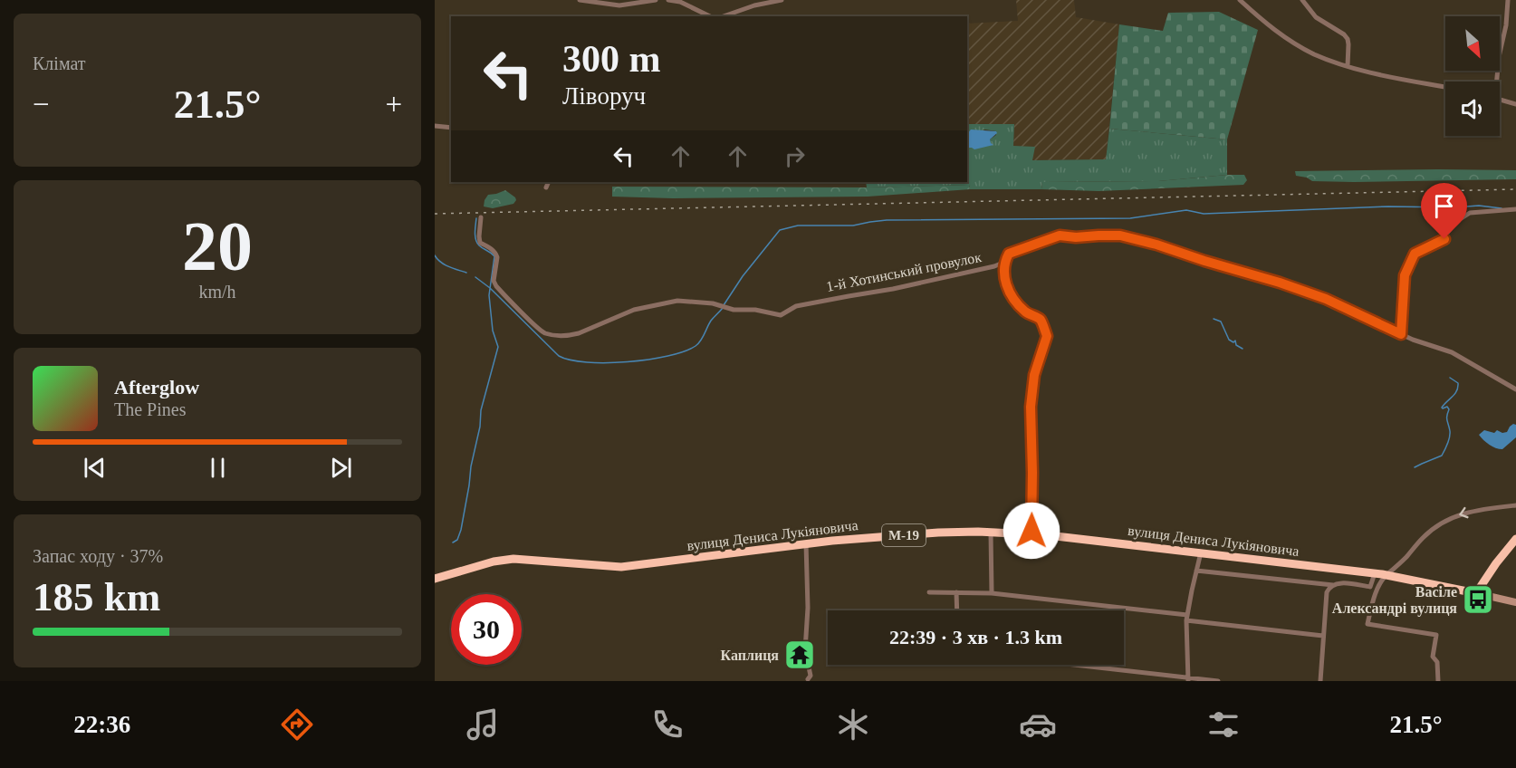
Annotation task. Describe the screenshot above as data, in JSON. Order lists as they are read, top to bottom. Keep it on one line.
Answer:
{"streets":{"highway":["вулиця Дениса Лукіяновича","М-19"],"street":["1-й Хотинський провулок"]},"crossings":[["вулиця Дениса Лукіяновича","М-19"]],"places":{"bus stop":["Васіле Александрі вулиця"],"temple":["Каплиця"]},"north":"bottom right","page":{"tile":["Клімат",["20","km/h"],["Запас ходу · 37%","185 km"]],"turn":["300 m","Ліворуч"],"heat":["−","21.5°","+"],"song":["Afterglow","The Pines"],"limit":"30","trip":"22:39 · 3 хв · 1.3 km","tabs":["22:36","21.5°"]}}
